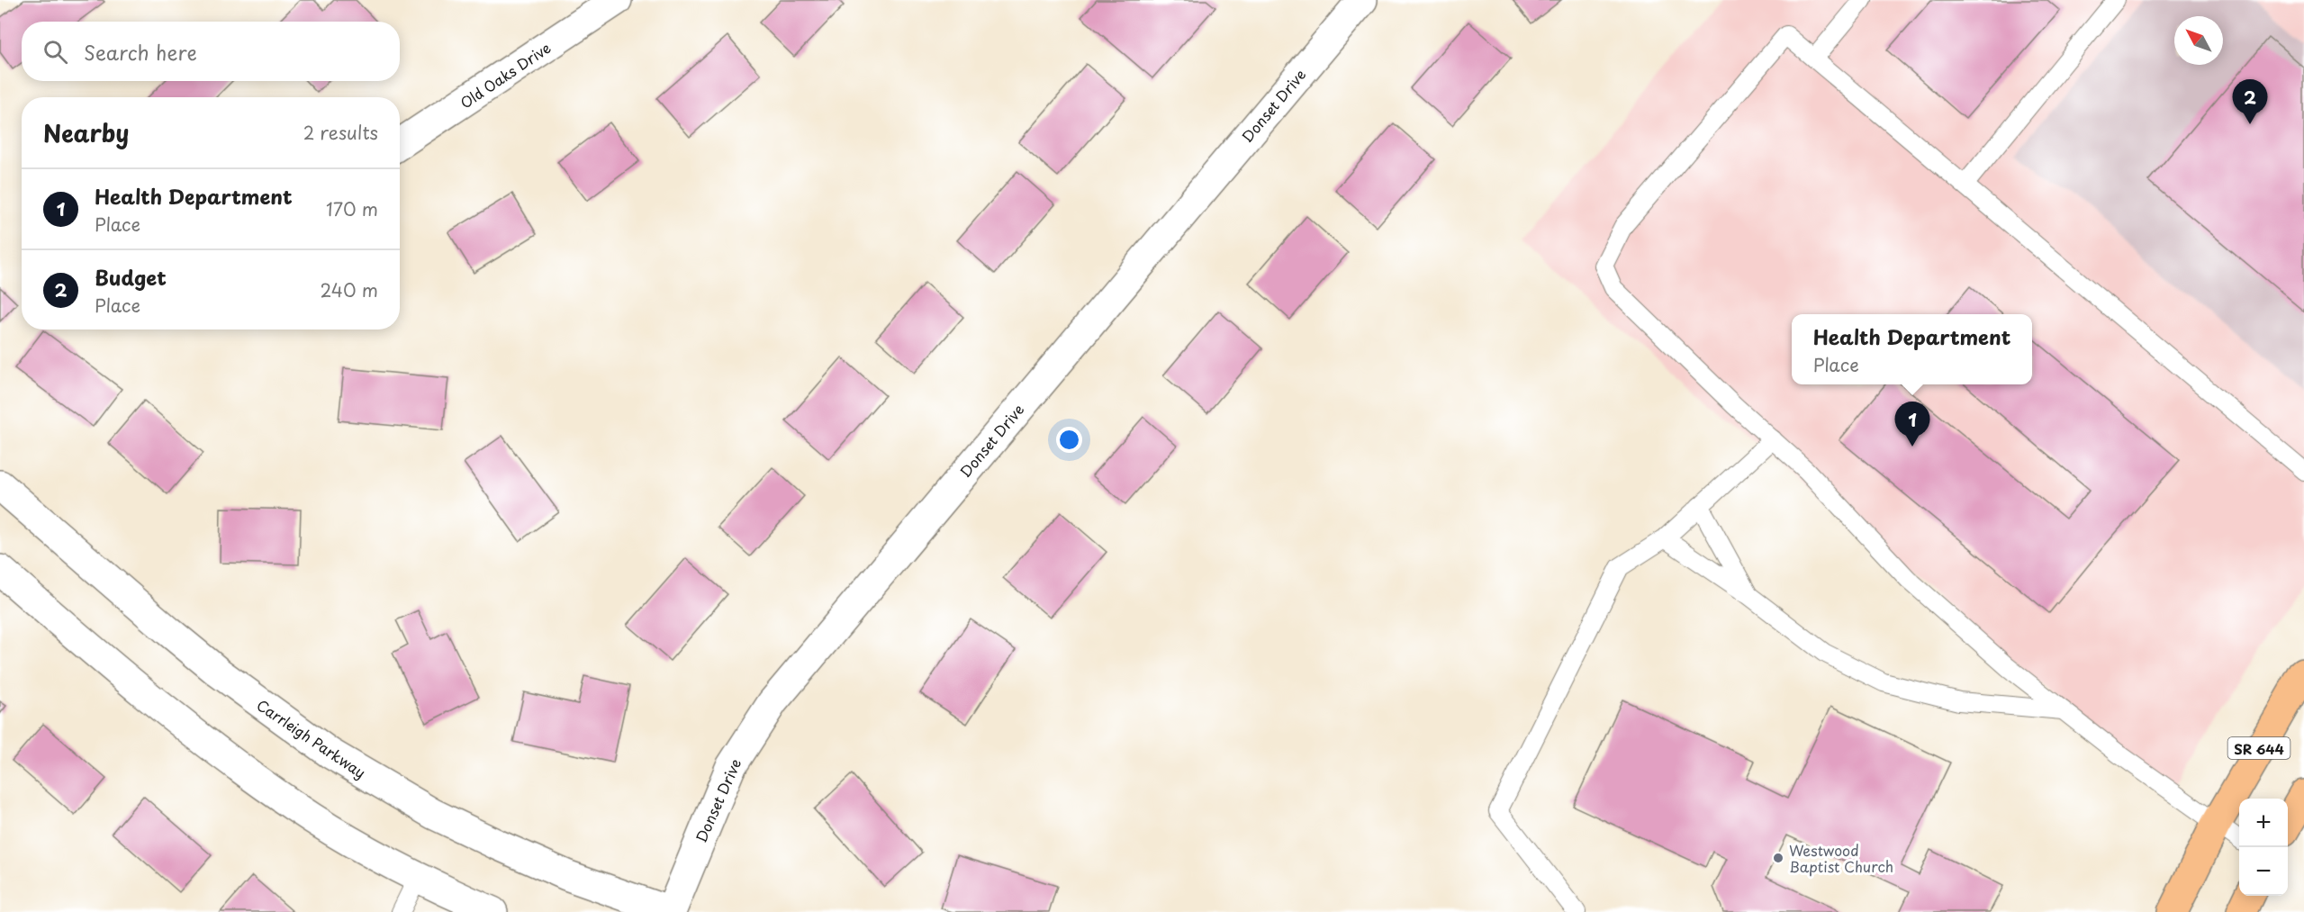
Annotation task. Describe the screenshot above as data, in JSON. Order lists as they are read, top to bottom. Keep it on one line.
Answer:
{"streets":{"main road":["SR 644"],"street":["Old Oaks Drive","Donset Drive","Carrleigh Parkway"]},"crossings":[["Donset Drive","Carrleigh Parkway"]],"places":["Westwood Baptist Church"],"north":"top left","page":{"search":"Search here","pins":["2","1"],"heading":["Nearby","2 results"],"list":[{"mark":"1","name":"Health Department","note":"Place","value":"170 m"},{"mark":"2","name":"Budget","note":"Place","value":"240 m"}],"popup":["Health Department","Place"],"map_buttons":["+","−"]}}
